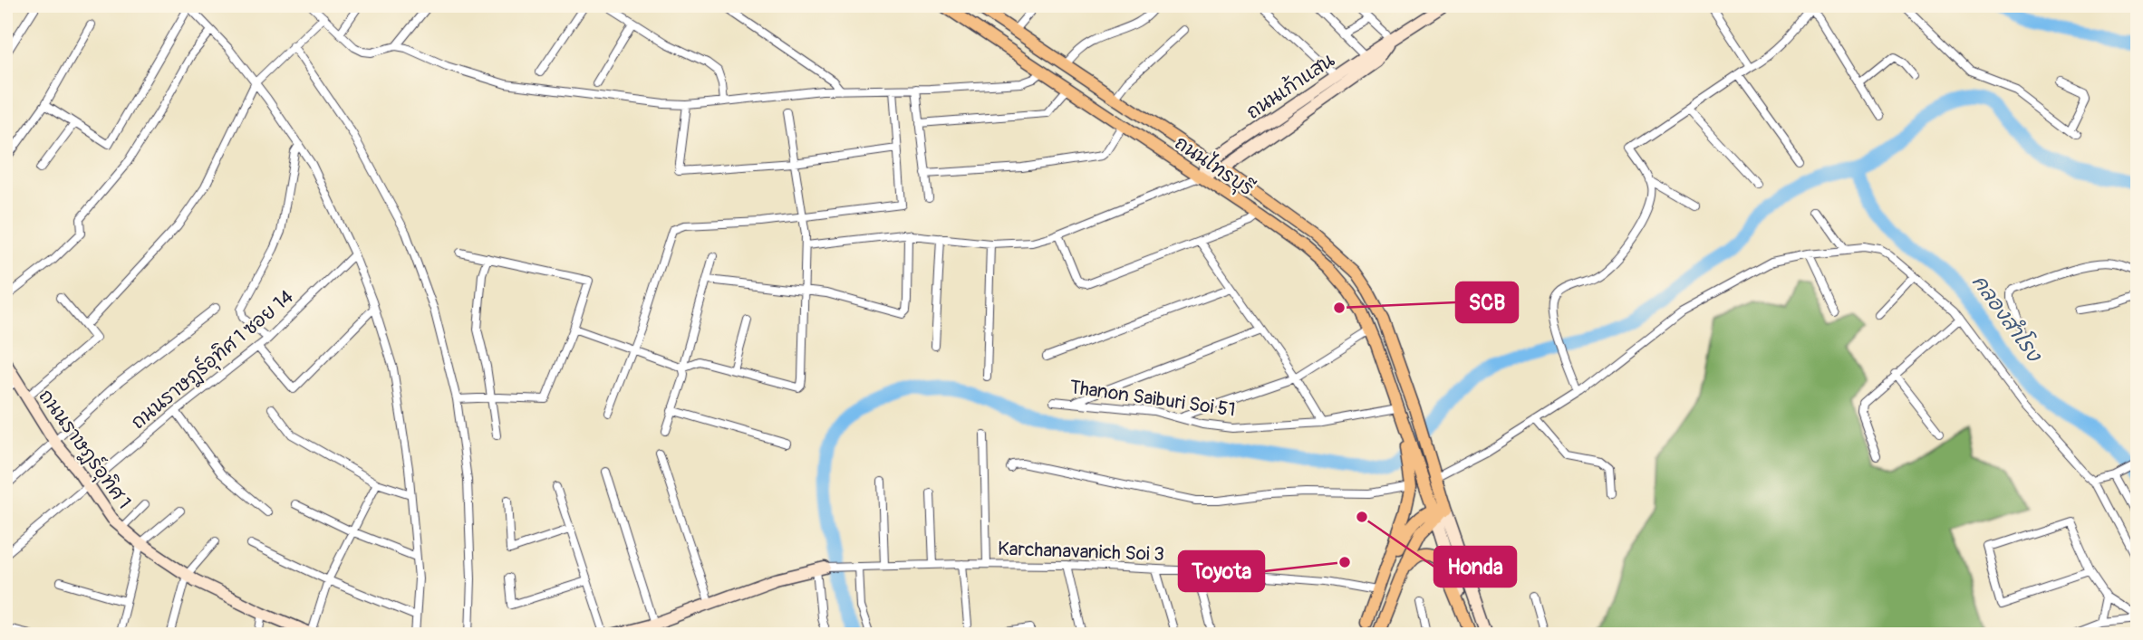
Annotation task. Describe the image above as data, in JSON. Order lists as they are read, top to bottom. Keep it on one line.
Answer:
{"streets":{"main road":["ถนนเก้าแสน","ถนนไทรบุรี","ถนนราษฎร์อุทิศ 1"],"street":["ถนนราษฎร์อุทิศ 1 ซอย 14","Thanon Saiburi Soi 51","Karchanavanich Soi 3"]},"crossings":[["ถนนเก้าแสน","ถนนไทรบุรี"],["ถนนไทรบุรี","Thanon Saiburi Soi 51"],["ถนนราษฎร์อุทิศ 1 ซอย 14","ถนนราษฎร์อุทิศ 1"]],"water":["คลองสำโรง"],"places":["SCB","Honda","Toyota"]}
